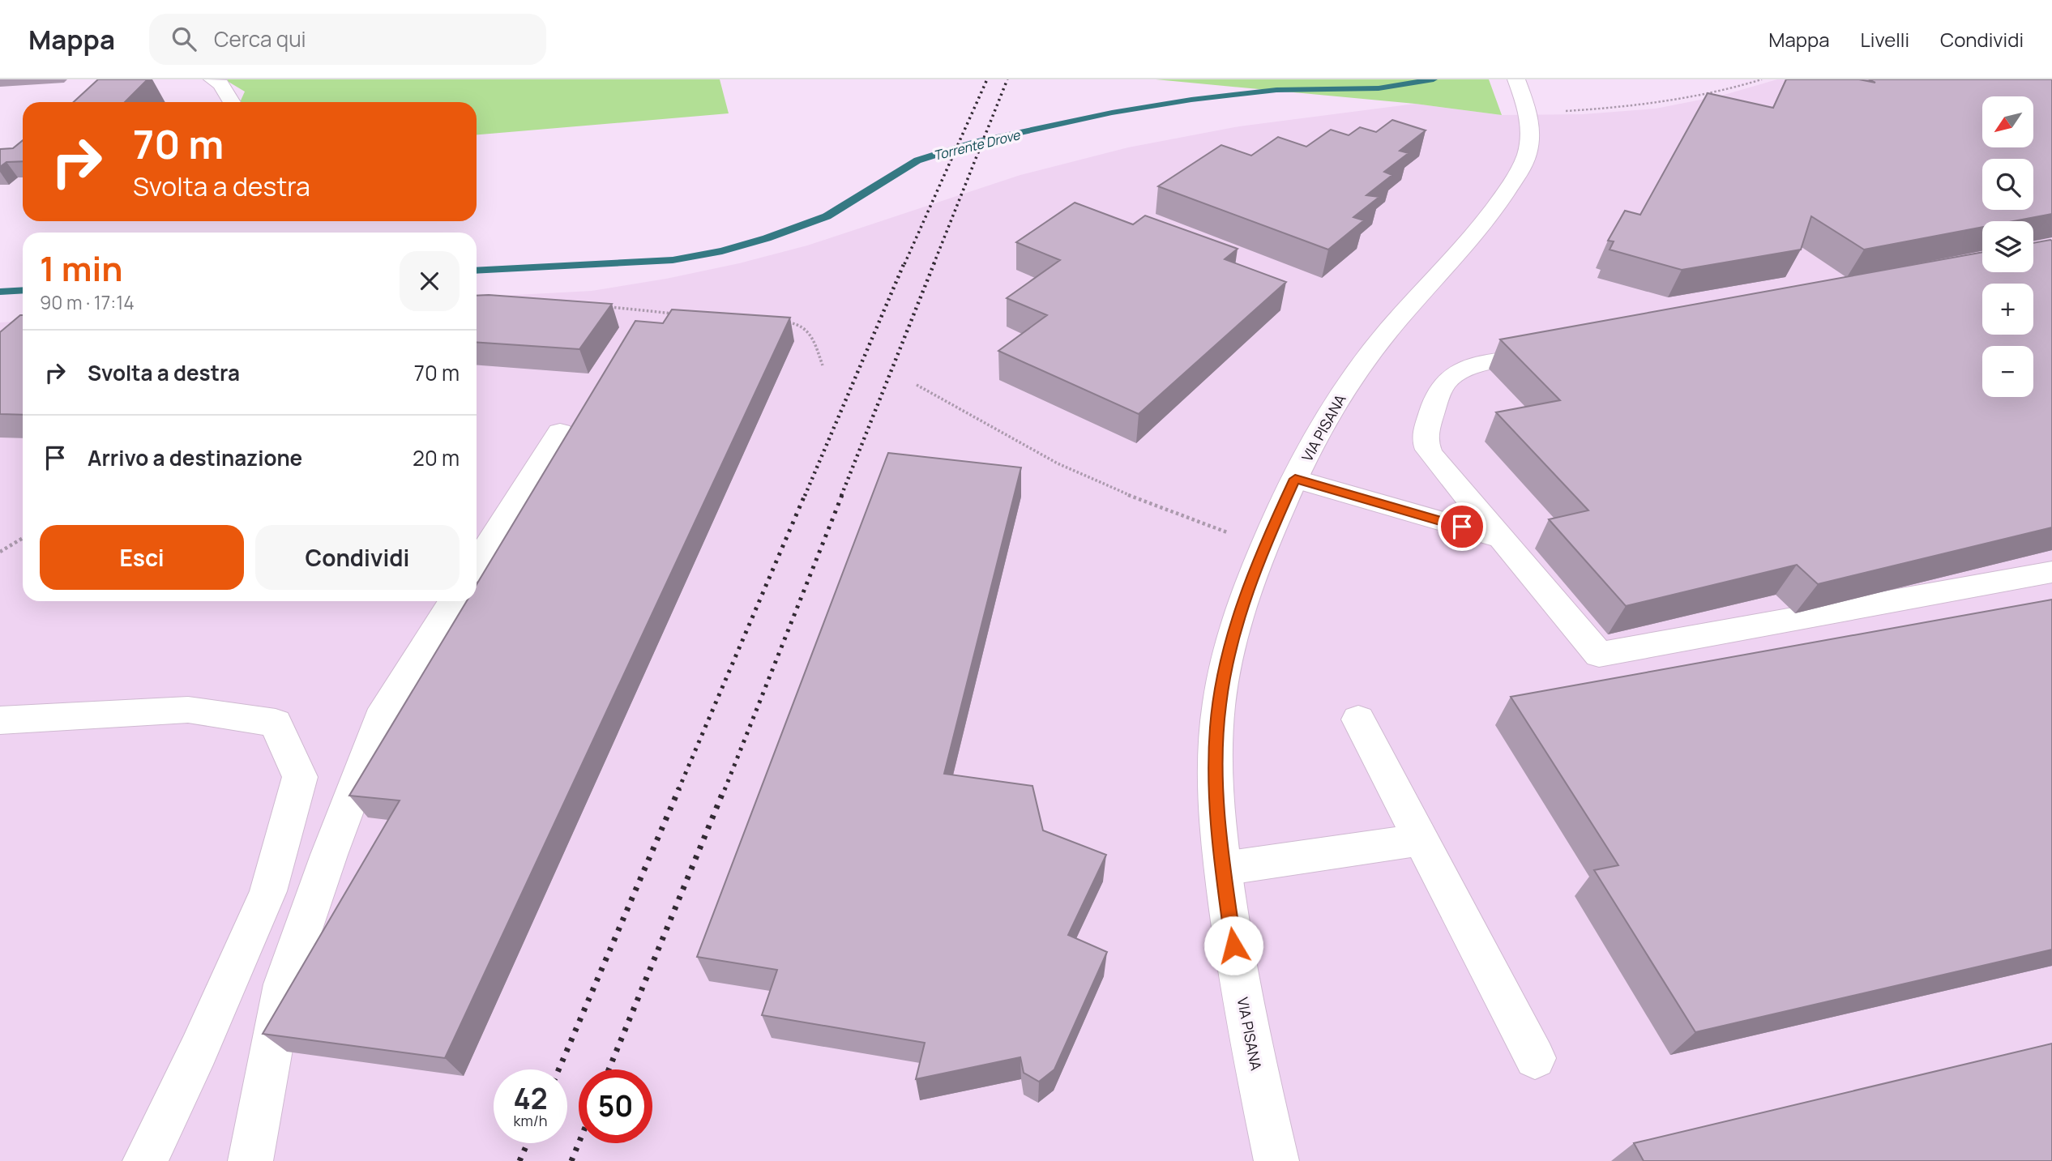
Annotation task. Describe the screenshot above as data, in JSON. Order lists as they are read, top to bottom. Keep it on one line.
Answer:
{"streets":{"main road":["VIA PISANA"]},"water":["Torrente Drove"],"north":"bottom left","page":{"header":"Mappa","search":"Cerca qui","nav":["Mappa","Livelli","Condividi"],"map_buttons":["+","−"],"turn":["70 m","Svolta a destra"],"heading":["1 min","90 m · 17:14"],"list":[{"name":"Svolta a destra","value":"70 m"},{"name":"Arrivo a destinazione","value":"20 m"}],"buttons":["Esci","Condividi"],"speed":"42 km/h","limit":"50"}}
